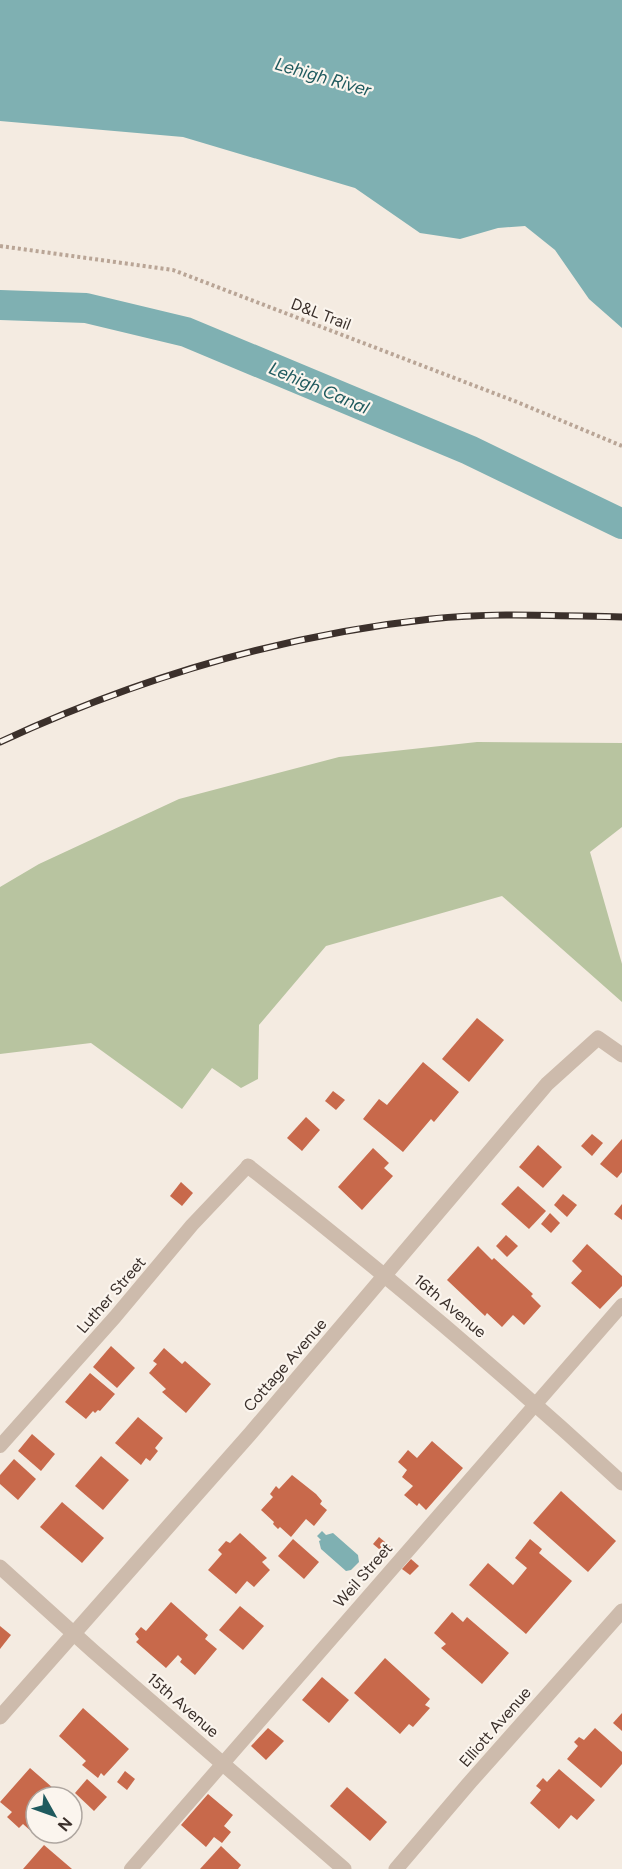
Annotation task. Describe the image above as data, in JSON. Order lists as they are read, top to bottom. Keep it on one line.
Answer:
{"streets":{"street":["16th Avenue","Cottage Avenue","15th Avenue","Elliott Avenue"],"lane":["Luther Street","Weil Street"],"path":["D&L Trail"]},"crossings":[["Luther Street","16th Avenue"],["16th Avenue","Cottage Avenue"],["16th Avenue","Weil Street"],["Cottage Avenue","15th Avenue"],["Weil Street","15th Avenue"]],"water":["Lehigh River","Lehigh Canal"],"north":"bottom right"}
